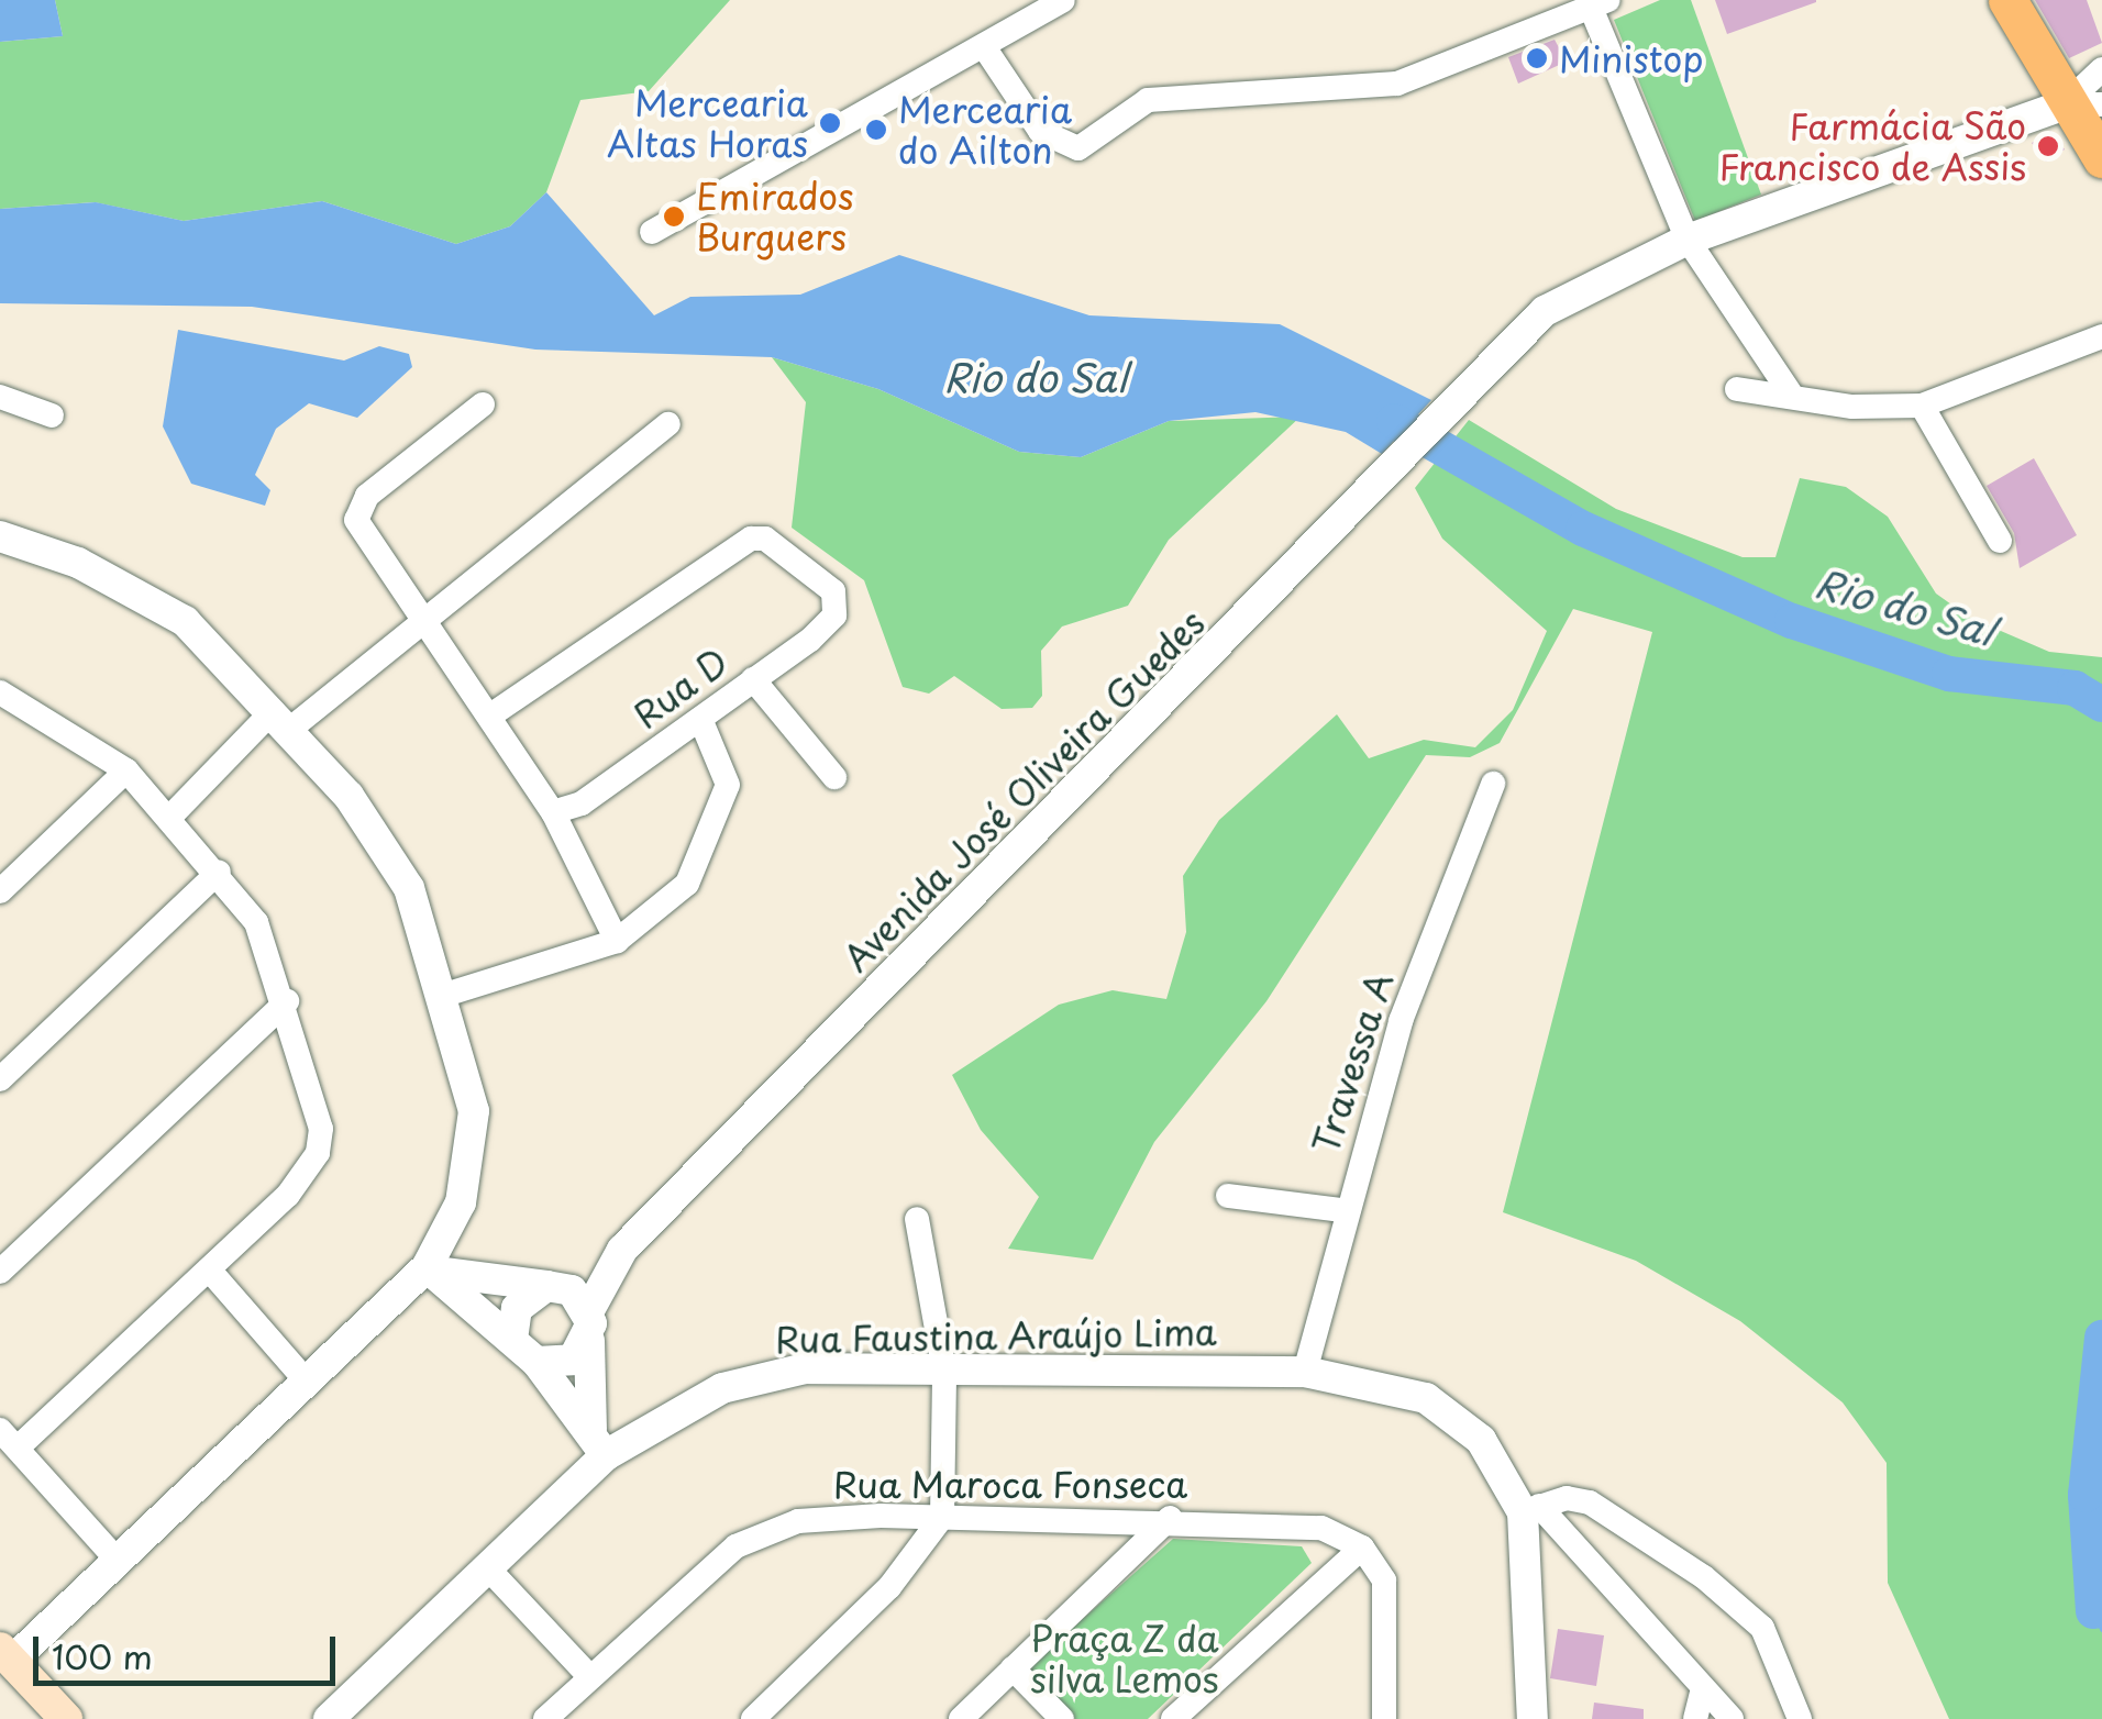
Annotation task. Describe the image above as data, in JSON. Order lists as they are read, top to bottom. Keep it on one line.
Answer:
{"streets":{"street":["Rua D","Avenida José Oliveira Guedes","Travessa A","Rua Faustina Araújo Lima","Rua Maroca Fonseca"]},"crossings":[["Travessa A","Rua Faustina Araújo Lima"]],"water":["Rio do Sal"],"parks":["Praça Z da silva Lemos"],"places":["Ministop","Mercearia Altas Horas","Mercearia do Ailton","Farmácia São Francisco de Assis","Emirados Burguers"],"scale_bar":"100 m"}
